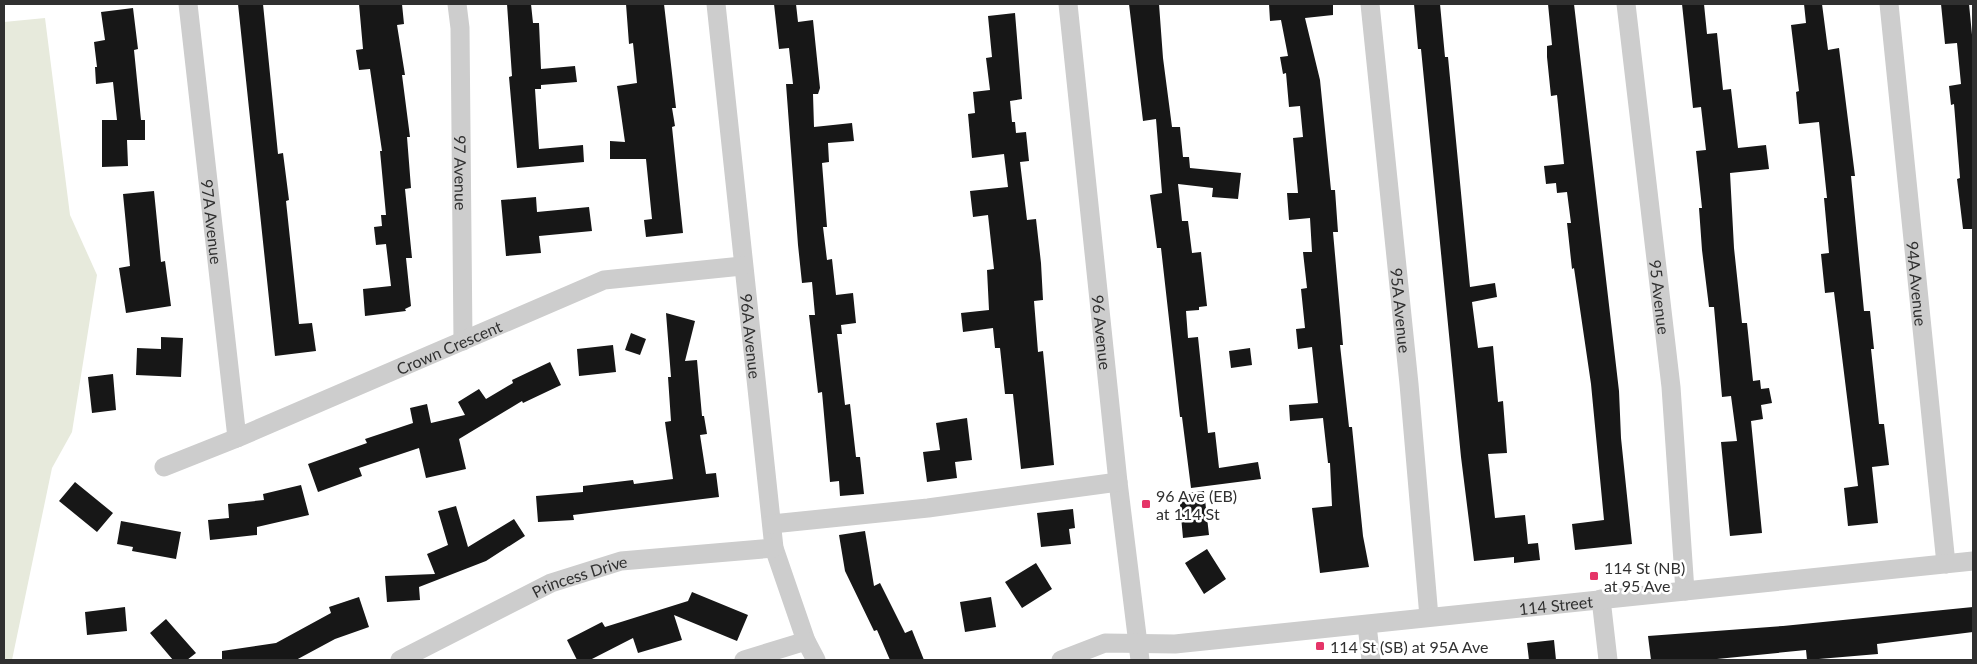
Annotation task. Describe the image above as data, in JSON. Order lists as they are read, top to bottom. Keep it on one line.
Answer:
{"streets":{"street":["97 Avenue","97A Avenue","94A Avenue","95 Avenue","95A Avenue","96 Avenue","96A Avenue","Crown Crescent","Princess Drive","114 Street"]},"crossings":[["97 Avenue","Crown Crescent"],["97A Avenue","Crown Crescent"],["94A Avenue","114 Street"],["95 Avenue","114 Street"],["95A Avenue","114 Street"],["96 Avenue","114 Street"],["96A Avenue","Crown Crescent"],["96A Avenue","Princess Drive"]],"places":{"transit":["96 Ave (EB) at 114 St","114 St (NB) at 95 Ave","114 St (SB) at 95A Ave"]}}
